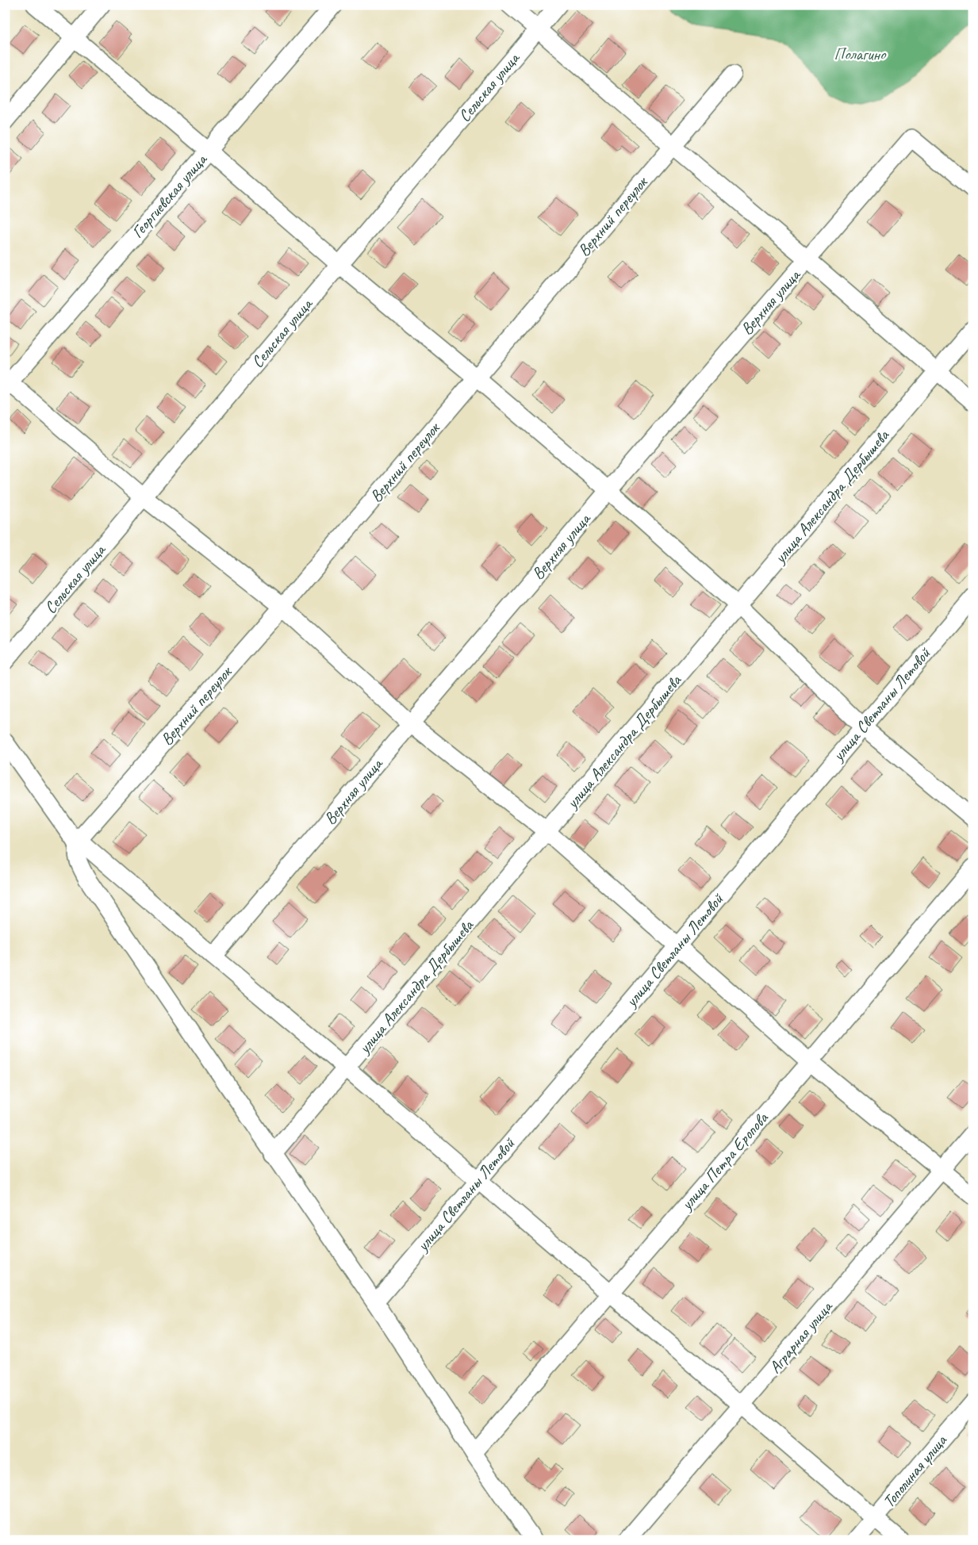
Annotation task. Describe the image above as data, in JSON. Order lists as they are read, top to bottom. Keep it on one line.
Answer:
{"streets":{"street":["Сельская улица","Георгиевская улица","Верхний переулок","Верхняя улица","улица Александра Дербышева","улица Светланы Летовой","улица Петра Еропова","Аграрная улица","Тополиная улица"]},"parks":["Полагино"]}
